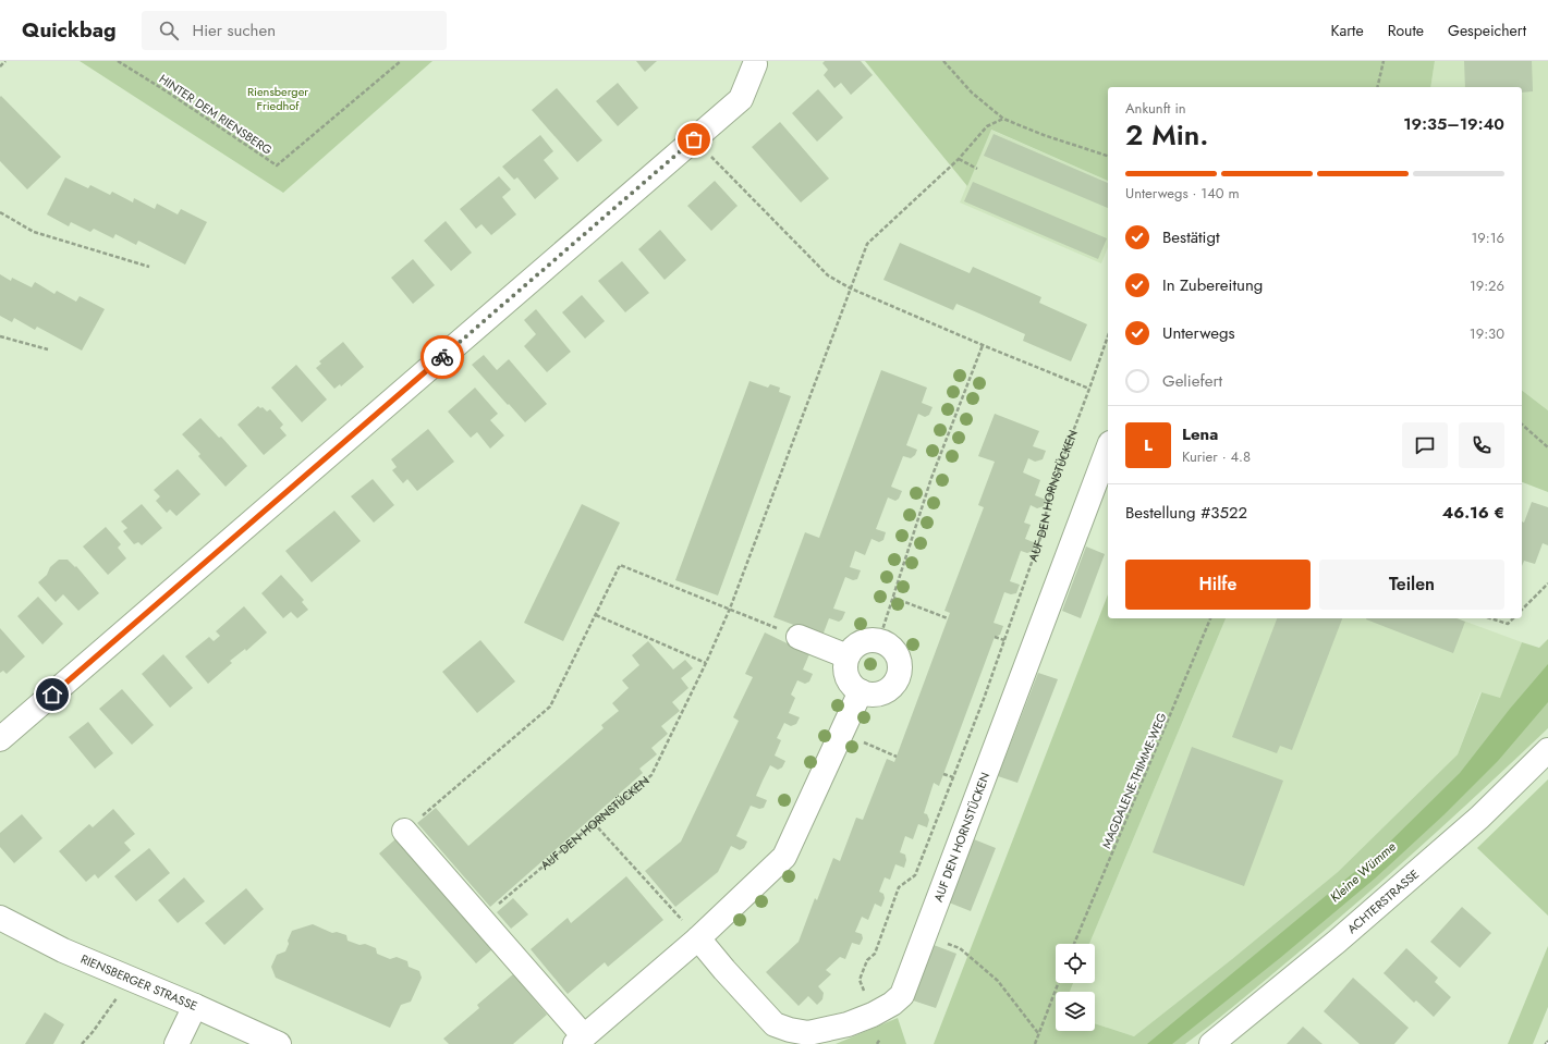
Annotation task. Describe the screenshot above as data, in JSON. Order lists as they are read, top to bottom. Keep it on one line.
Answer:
{"streets":{"street":["AUF DEN HORNSTÜCKEN","ACHTERSTRASSE","RIENSBERGER STRASSE"],"path":["HINTER DEM RIENSBERG","MAGDALENE-THIMME-WEG"]},"water":["Kleine Wümme"],"parks":["Riensberger Friedhof"],"page":{"header":"Quickbag","search":"Hier suchen","nav":["Karte","Route","Gespeichert"],"heading":["2 Min.","Ankunft in","19:35–19:40"],"panel":["Lena","Kurier · 4.8","Bestellung #3522","46.16 €"],"bar":"Unterwegs · 140 m","list":[["Bestätigt","19:16"],["In Zubereitung","19:26"],["Unterwegs","19:30"],"Geliefert"],"round":"L","buttons":["Hilfe","Teilen"]}}
